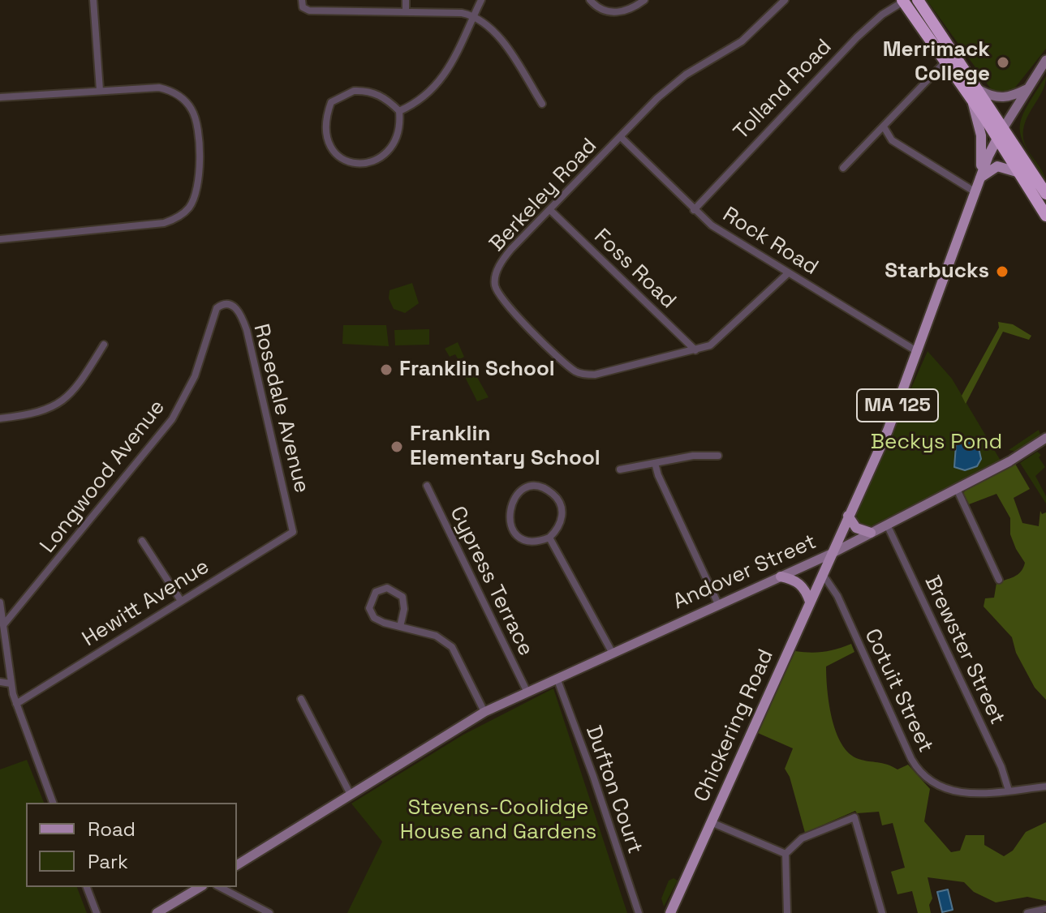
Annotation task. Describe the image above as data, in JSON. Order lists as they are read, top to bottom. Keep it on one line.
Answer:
{"streets":{"main road":["MA 125","Andover Street","Chickering Road"],"street":["Tolland Road","Berkeley Road","Rock Road","Foss Road","Rosedale Avenue","Longwood Avenue","Cypress Terrace","Hewitt Avenue","Brewster Street","Cotuit Street","Dufton Court"]},"crossings":[["Tolland Road","Rock Road"],["Berkeley Road","Rock Road"],["Berkeley Road","Foss Road"],["Rock Road","Andover Street"],["MA 125","Andover Street"],["Rosedale Avenue","Longwood Avenue"],["Rosedale Avenue","Hewitt Avenue"],["Andover Street","Cypress Terrace"],["Andover Street","Chickering Road"],["Andover Street","Dufton Court"],["Brewster Street","Cotuit Street"],["Cotuit Street","Chickering Road"]],"parks":["Beckys Pond","Stevens-Coolidge House and Gardens"],"places":["Merrimack College","Starbucks","Franklin School","Franklin Elementary School"],"legend":["Road","Park"]}
